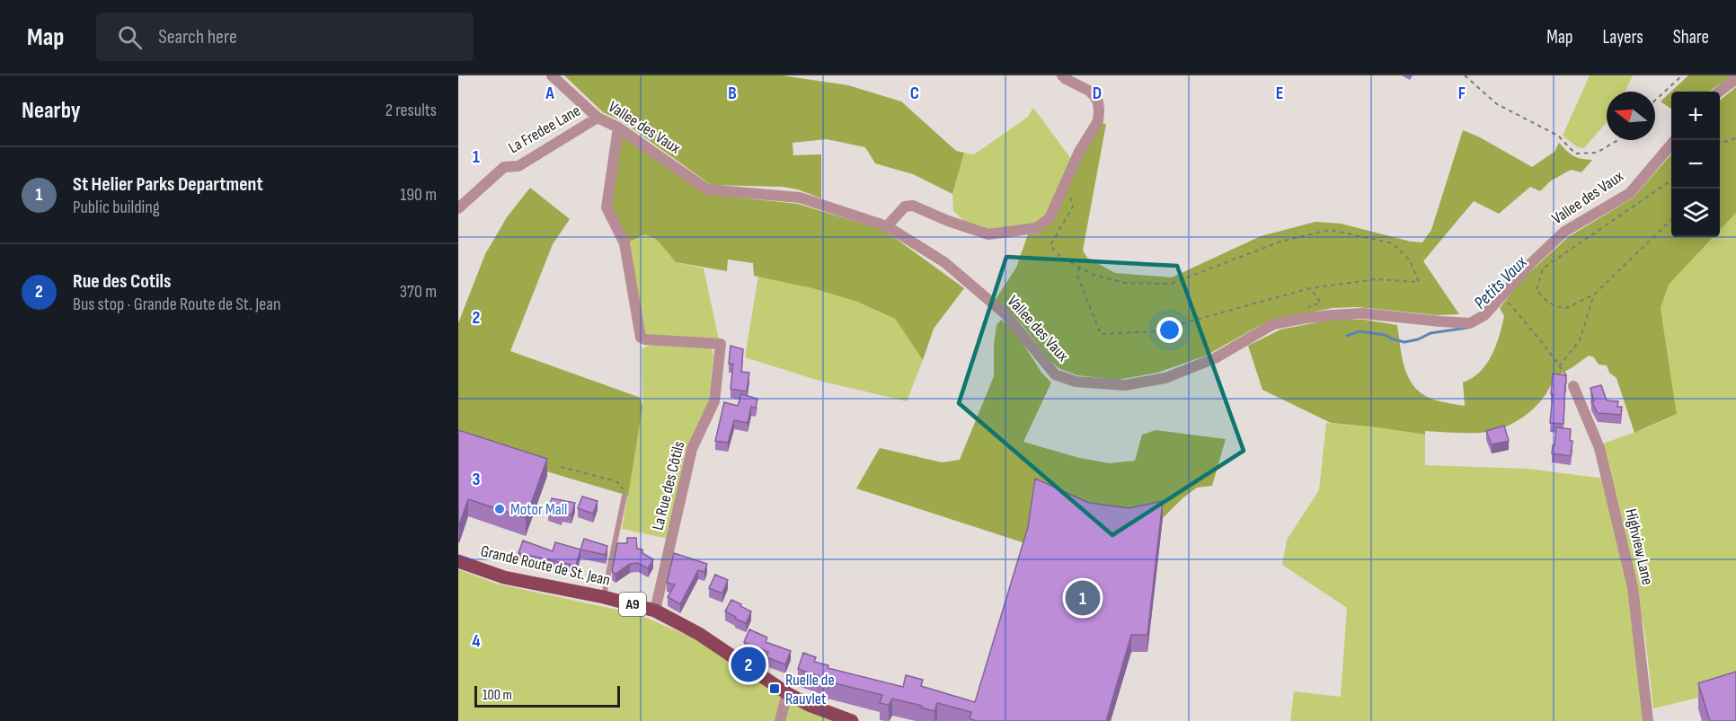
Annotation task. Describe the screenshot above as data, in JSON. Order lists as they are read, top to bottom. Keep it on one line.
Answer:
{"streets":{"main road":["Grande Route de St. Jean","A9"],"street":["Vallee des Vaux","La Fredee Lane","La Rue des Côtils","Highview Lane"]},"crossings":[["Vallee des Vaux","La Fredee Lane"],["Vallee des Vaux","La Rue des Côtils"],["La Rue des Côtils","Grande Route de St. Jean"]],"water":["Petits Vaux"],"places":{"other":["Motor Mall"],"transit":["Ruelle de Rauvlet"]},"scale_bar":"100 m","north":"left","page":{"header":"Map","search":"Search here","nav":["Map","Layers","Share"],"heading":["Nearby","2 results"],"map_buttons":["+","−"],"list":[{"mark":"1","name":"St Helier Parks Department","note":"Public building","value":"190 m"},{"mark":"2","name":"Rue des Cotils","note":"Bus stop · Grande Route de St. Jean","value":"370 m"}],"pins":["1","2"],"scale":"100 m"},"grid":{"columns":["A","B","C","D","E","F"],"rows":["1","2","3","4"]}}
